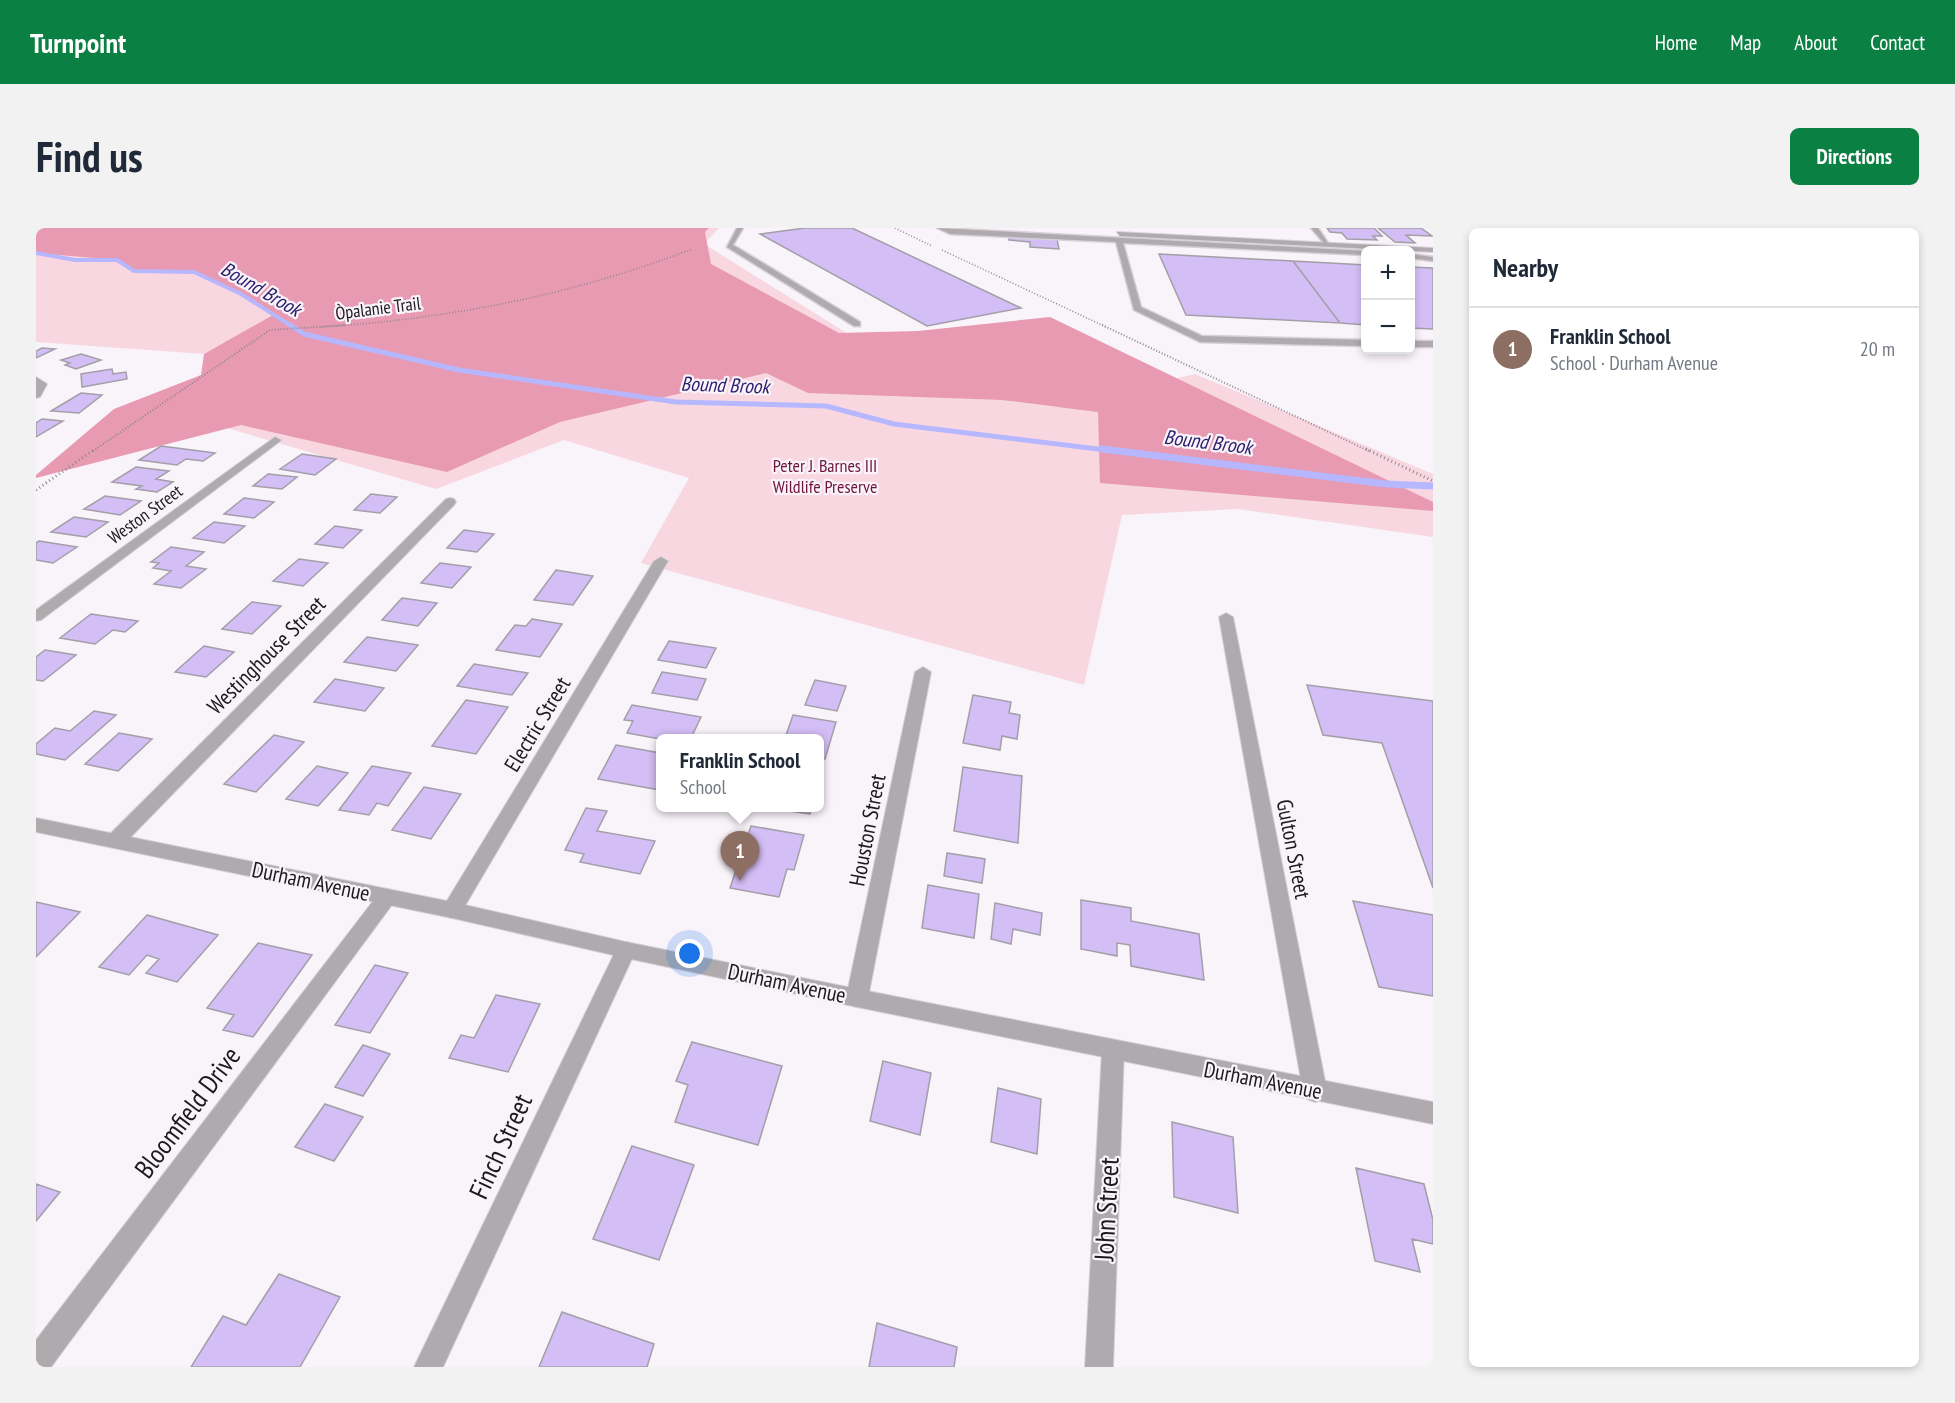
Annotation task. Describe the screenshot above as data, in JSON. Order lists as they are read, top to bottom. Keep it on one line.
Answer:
{"streets":{"street":["Weston Street","Westinghouse Street","Electric Street","Houston Street","Gulton Street","Durham Avenue","Bloomfield Drive","Finch Street","John Street"],"path":["Òpalanie Trail"]},"crossings":[["Westinghouse Street","Durham Avenue"],["Electric Street","Durham Avenue"],["Houston Street","Durham Avenue"],["Gulton Street","Durham Avenue"],["Durham Avenue","Bloomfield Drive"],["Durham Avenue","Finch Street"],["Durham Avenue","John Street"]],"water":["Bound Brook"],"parks":["Peter J. Barnes III Wildlife Preserve"],"page":{"header":"Turnpoint","nav":["Home","Map","About","Contact"],"buttons":"Directions","title":"Find us","heading":"Nearby","map_buttons":["+","−"],"list":[{"mark":"1","name":"Franklin School","note":"School · Durham Avenue","value":"20 m"}],"popup":["Franklin School","School"],"pins":"1"}}
